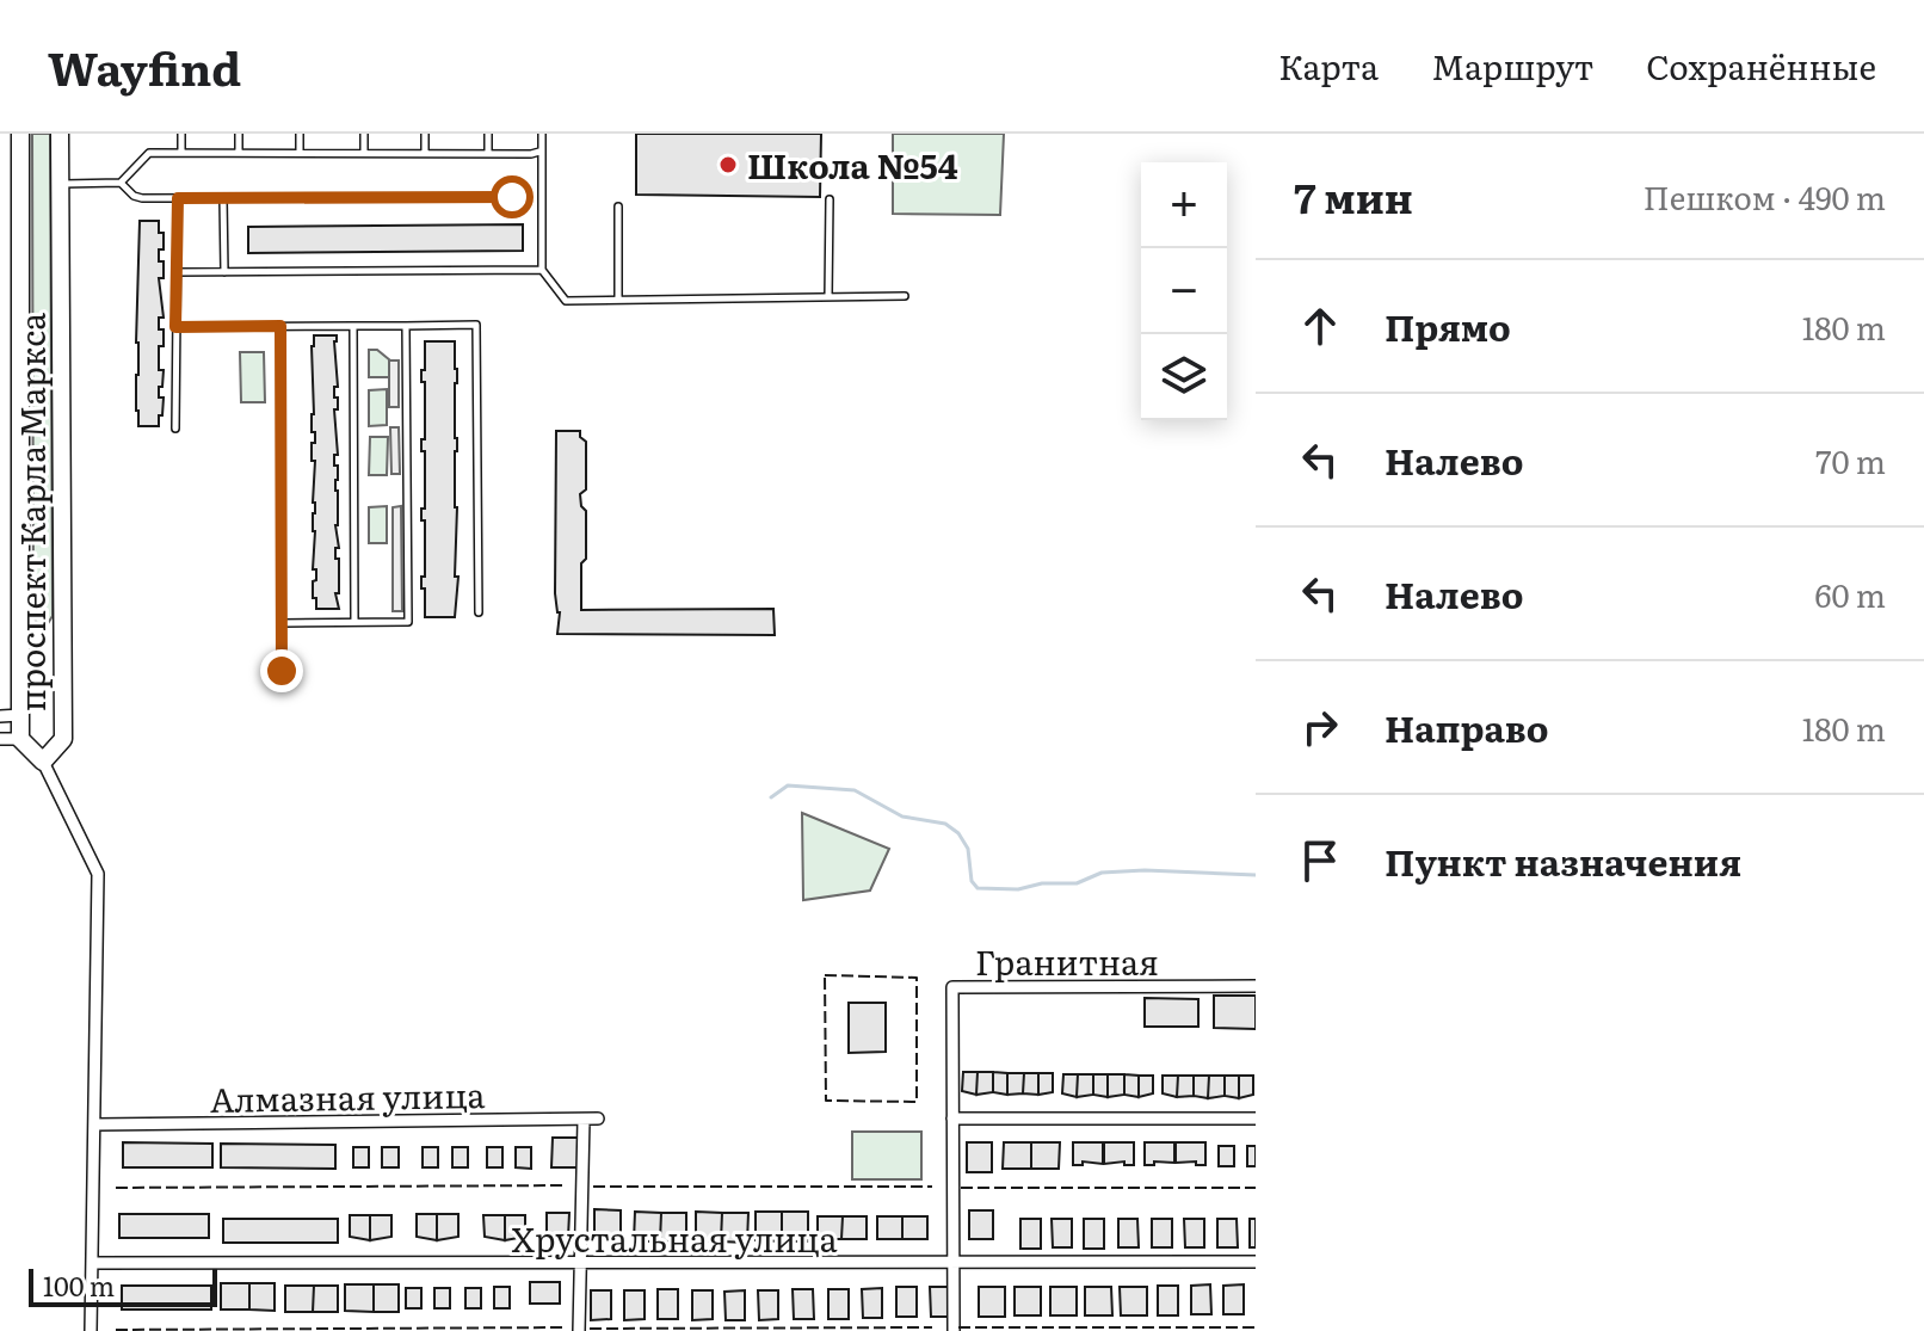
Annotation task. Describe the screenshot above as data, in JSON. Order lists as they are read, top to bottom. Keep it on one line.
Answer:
{"streets":{"street":["проспект Карла Маркса","Гранитная","Алмазная улица","Хрустальная улица"]},"places":["Школа №54"],"scale_bar":"100 m","page":{"header":"Wayfind","nav":["Карта","Маршрут","Сохранённые"],"heading":["7 мин","Пешком · 490 m"],"map_buttons":["+","−"],"list":[["Прямо","180 m"],["Налево","70 m"],["Налево","60 m"],["Направо","180 m"],"Пункт назначения"],"scale":"100 m"}}
